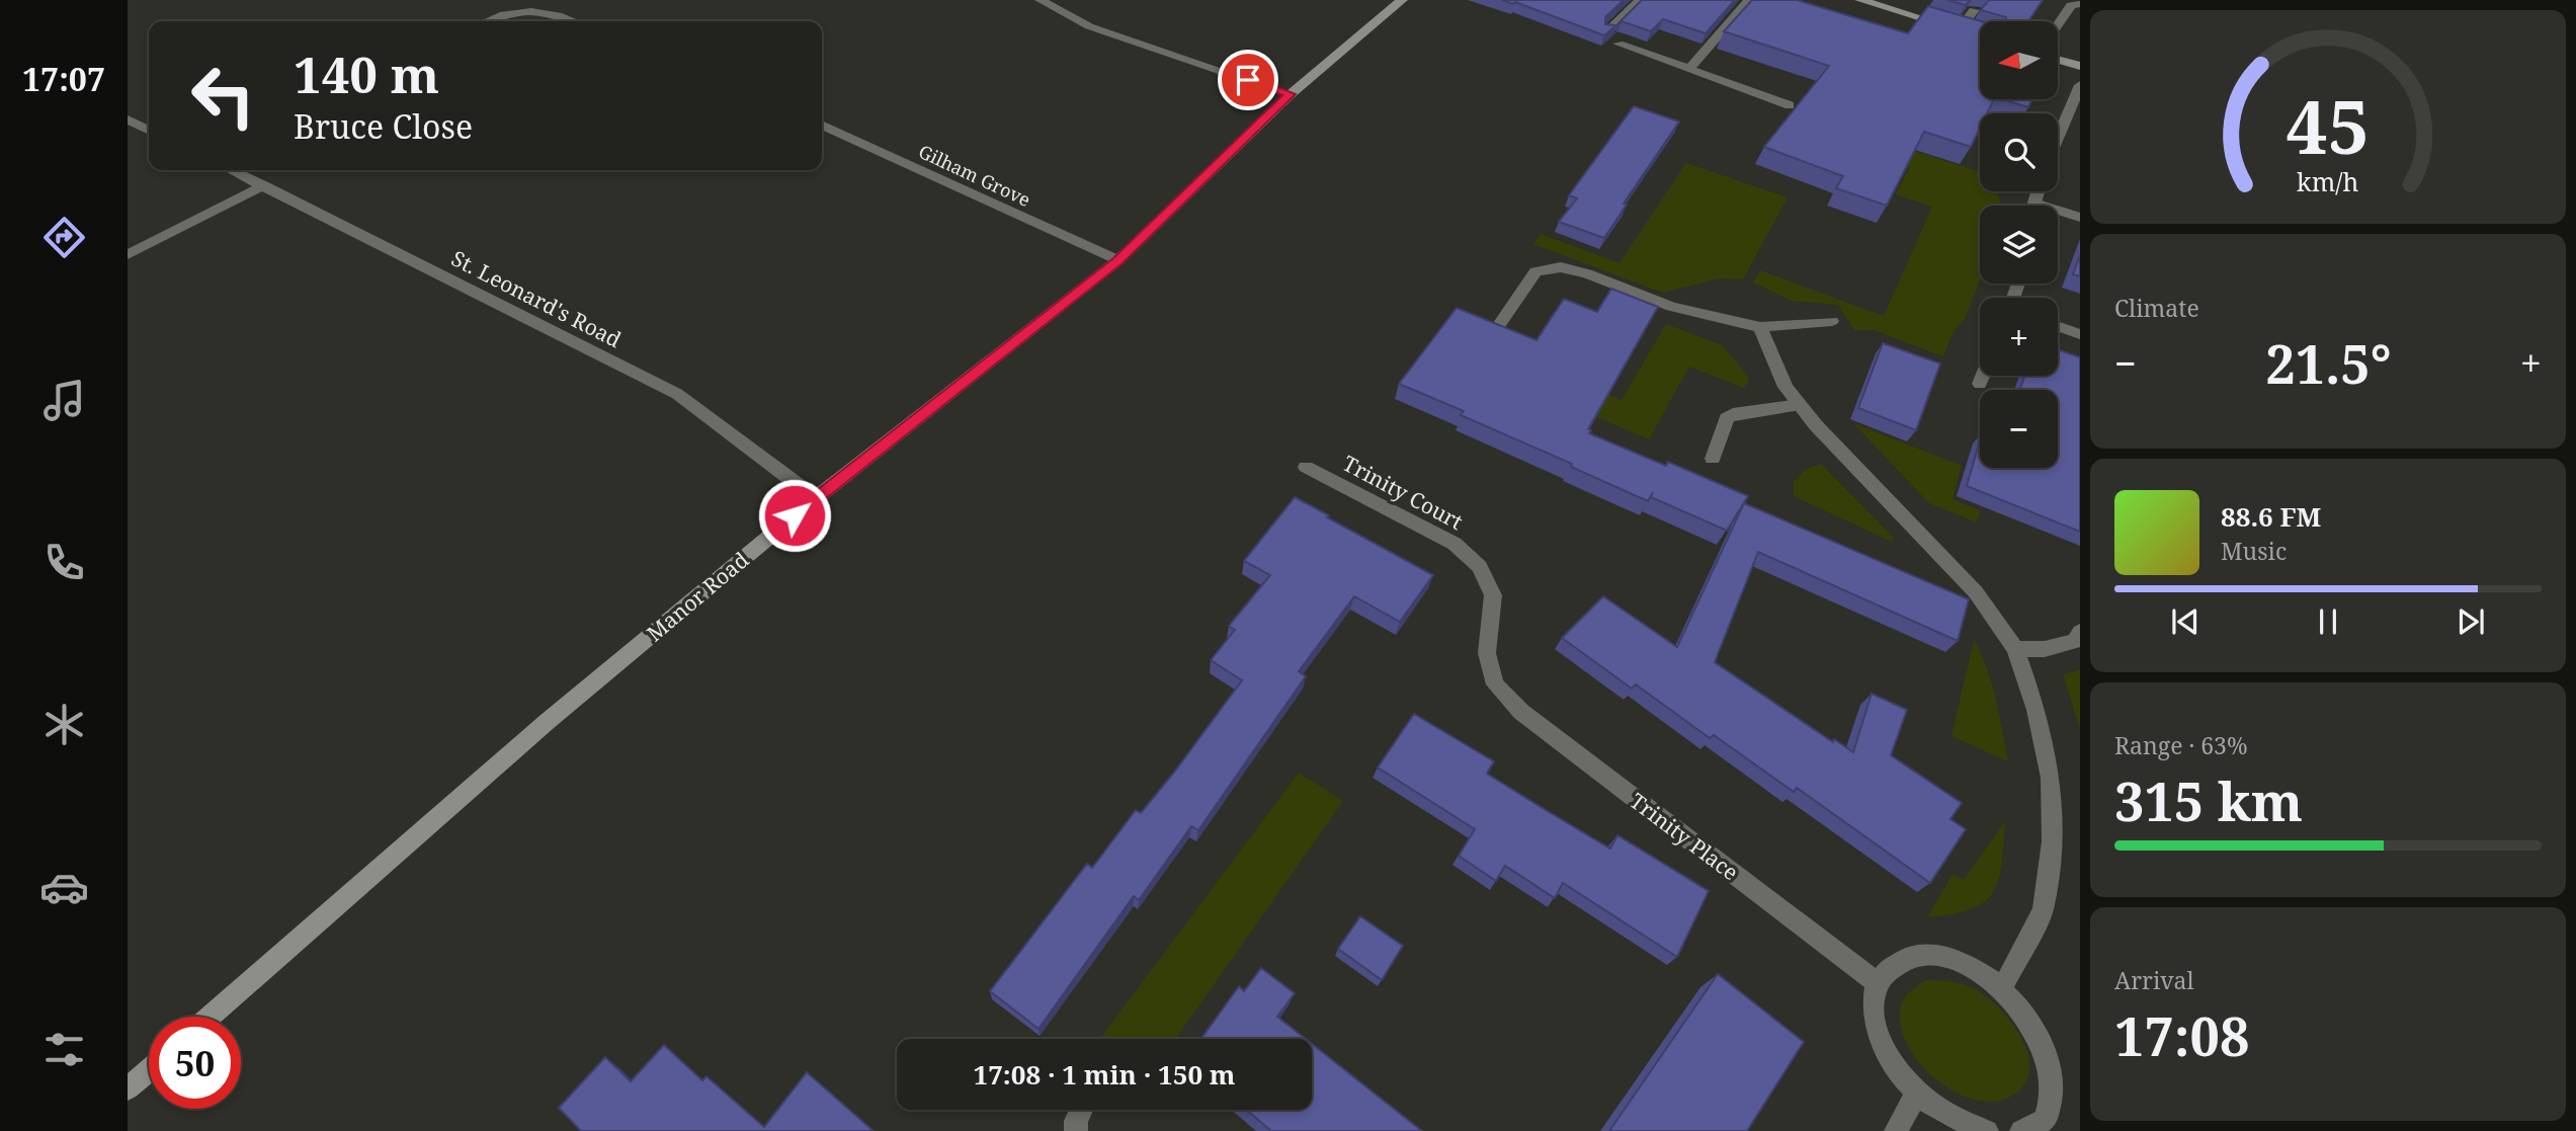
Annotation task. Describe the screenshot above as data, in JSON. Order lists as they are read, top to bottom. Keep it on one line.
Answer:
{"streets":{"main road":["Manor Road"],"street":["Gilham Grove","St. Leonard's Road","Trinity Court","Trinity Place"]},"crossings":[["Gilham Grove","Manor Road"],["St. Leonard's Road","Manor Road"],["Trinity Court","Trinity Place"]],"north":"left","page":{"tabs":"17:07","map_buttons":["+","−"],"turn":["140 m","Bruce Close"],"tile":["Climate",["Range · 63%","315 km"],["Arrival","17:08"]],"heat":["−","21.5°","+"],"song":["88.6 FM","Music"],"limit":"50","trip":"17:08 · 1 min · 150 m","gauge":["45","km/h"]}}
